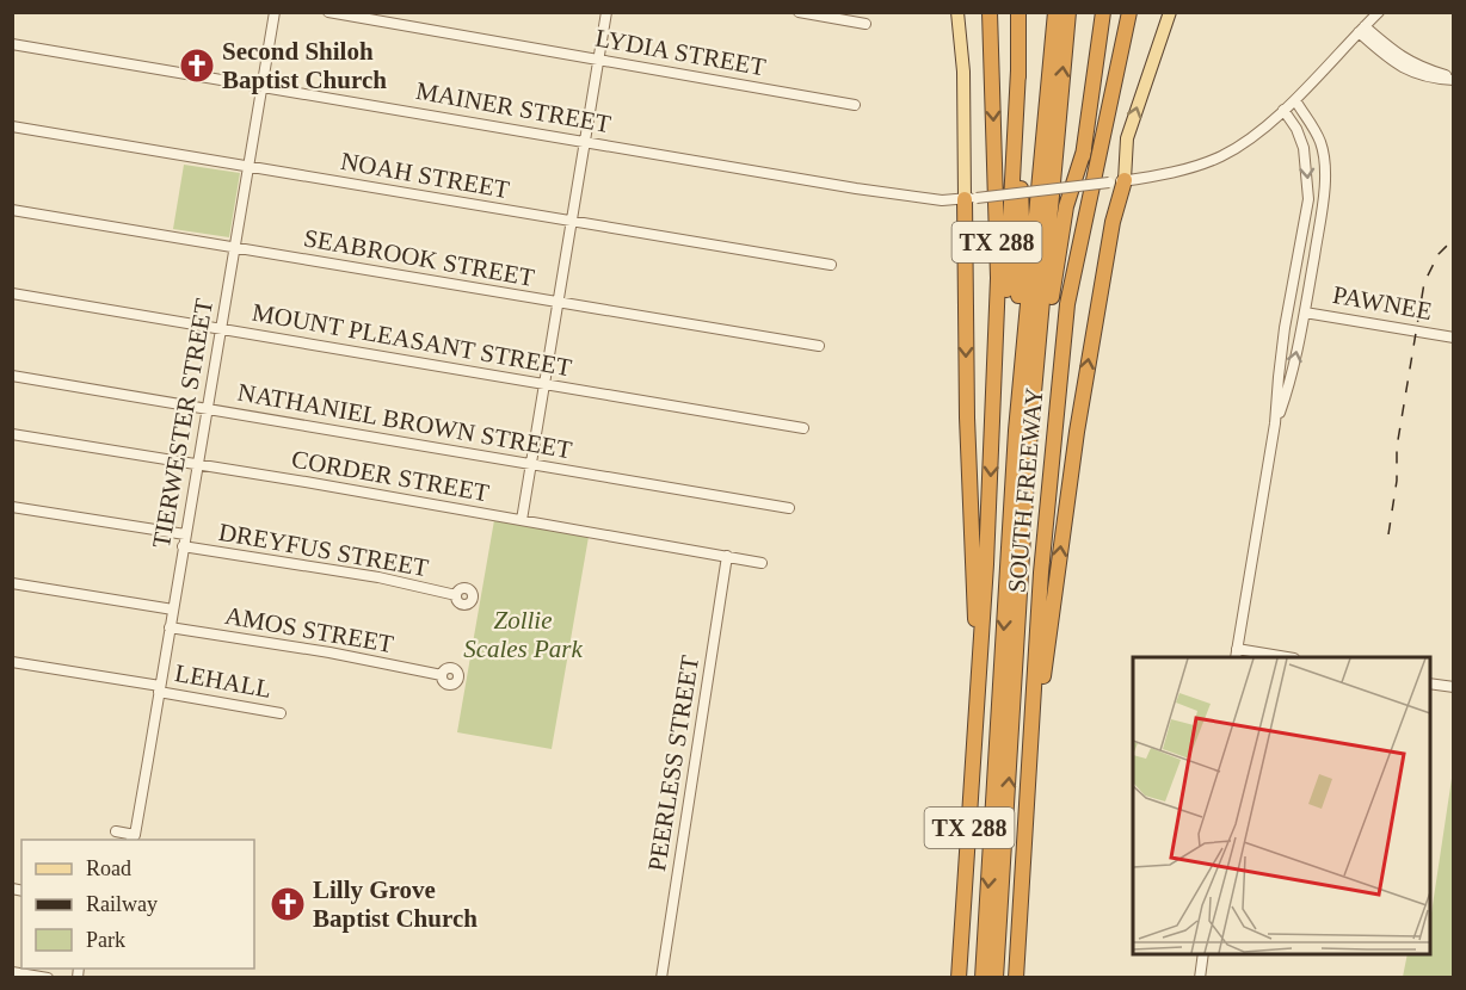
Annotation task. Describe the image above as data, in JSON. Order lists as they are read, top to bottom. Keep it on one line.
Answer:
{"streets":{"highway":["TX 288","SOUTH FREEWAY"],"street":["LYDIA STREET","MAINER STREET","NOAH STREET","SEABROOK STREET","PAWNEE","MOUNT PLEASANT STREET","NATHANIEL BROWN STREET","TIERWESTER STREET","CORDER STREET","DREYFUS STREET","AMOS STREET","LEHALL","PEERLESS STREET"]},"crossings":[["MAINER STREET","TIERWESTER STREET"],["NOAH STREET","TIERWESTER STREET"],["SEABROOK STREET","TIERWESTER STREET"],["MOUNT PLEASANT STREET","TIERWESTER STREET"],["NATHANIEL BROWN STREET","TIERWESTER STREET"],["TIERWESTER STREET","CORDER STREET"],["TIERWESTER STREET","DREYFUS STREET"],["TIERWESTER STREET","AMOS STREET"],["TIERWESTER STREET","LEHALL"],["CORDER STREET","PEERLESS STREET"]],"parks":["Zollie Scales Park"],"places":{"church":["Second Shiloh Baptist Church","Lilly Grove Baptist Church"]},"legend":["Road","Railway","Park"]}
